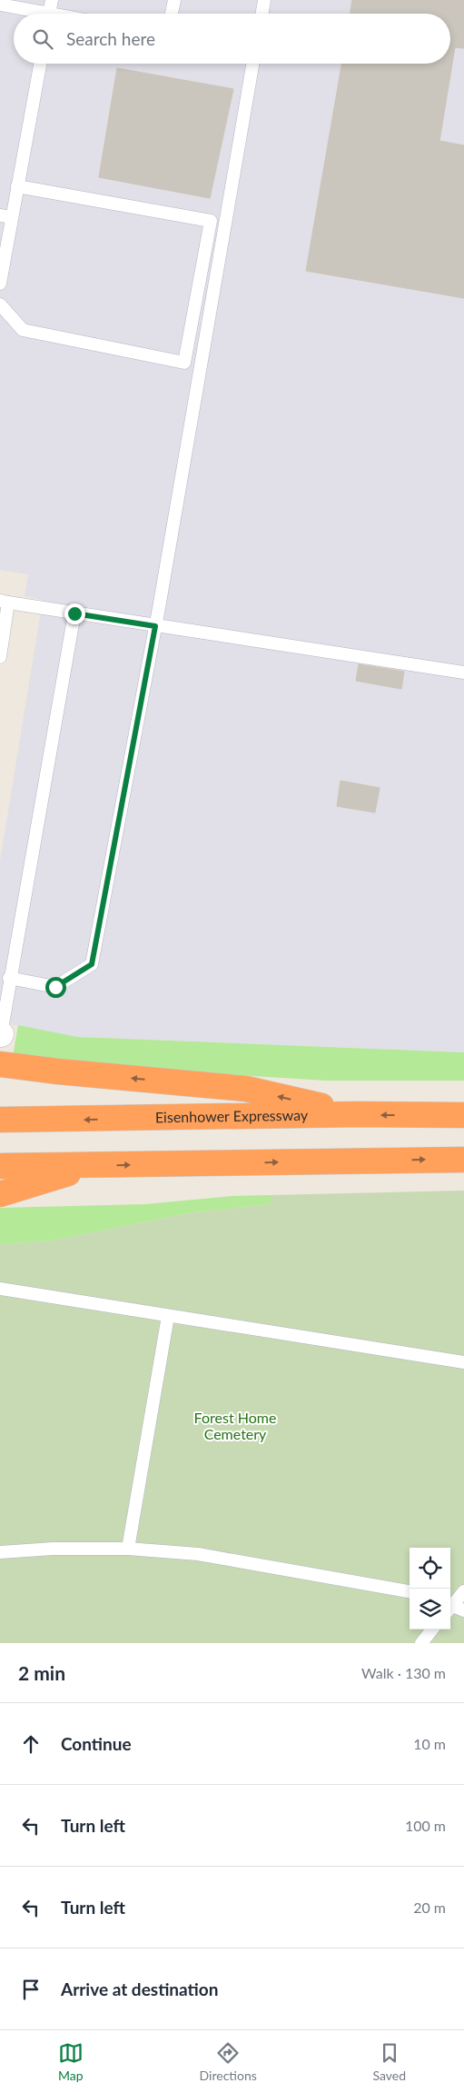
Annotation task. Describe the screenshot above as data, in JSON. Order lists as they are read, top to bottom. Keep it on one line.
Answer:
{"streets":{"highway":["Eisenhower Expressway"]},"parks":["Forest Home Cemetery"],"page":{"search":"Search here","heading":["2 min","Walk · 130 m"],"list":[["Continue","10 m"],["Turn left","100 m"],["Turn left","20 m"],"Arrive at destination"],"nav":["Map","Directions","Saved"]}}
